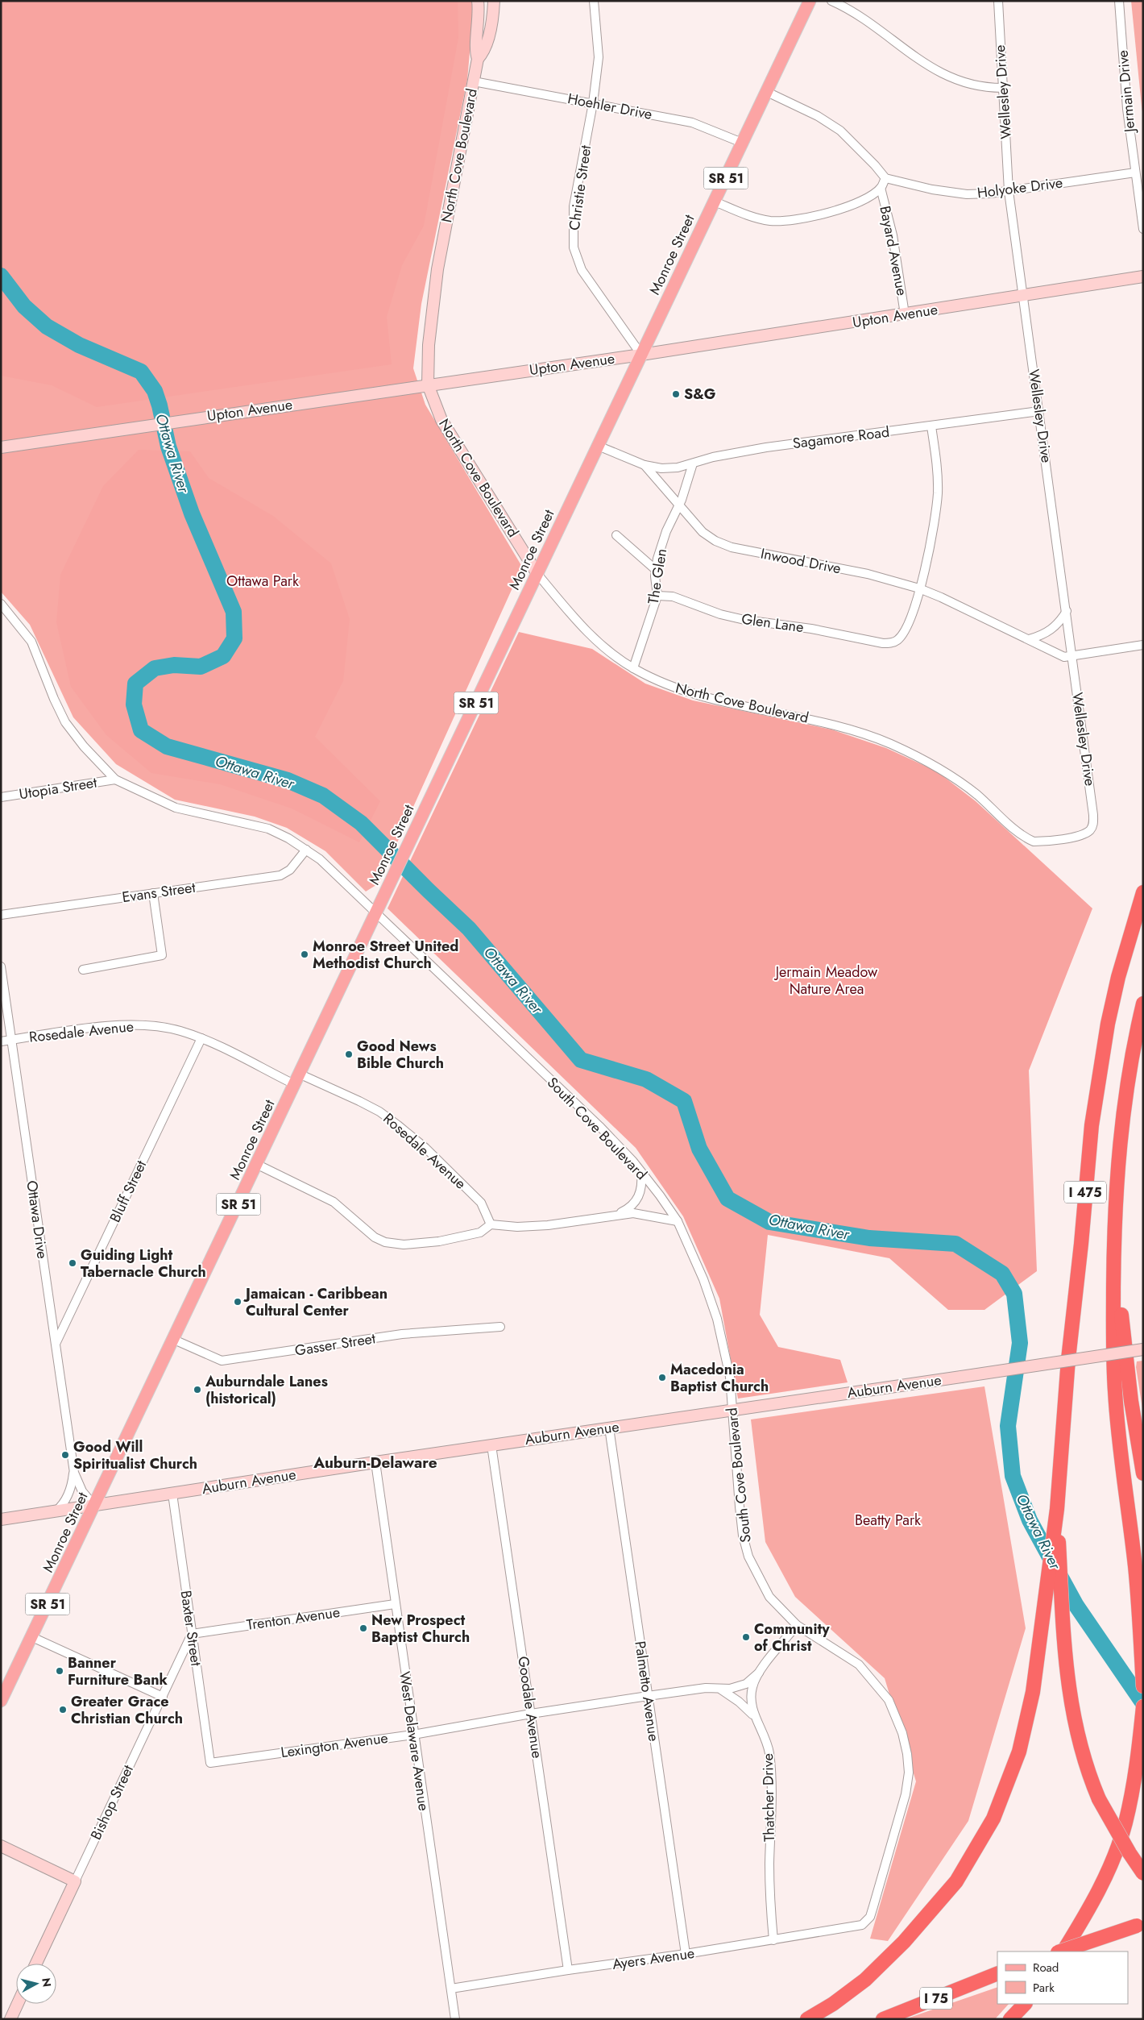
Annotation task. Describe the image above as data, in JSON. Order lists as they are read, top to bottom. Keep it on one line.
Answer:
{"streets":{"highway":["I 475","I 75"],"main road":["SR 51","Monroe Street"],"street":["Jermain Drive","Wellesley Drive","Hoehler Drive","North Cove Boulevard","Christie Street","Holyoke Drive","Bayard Avenue","Upton Avenue","Sagamore Road","Inwood Drive","The Glen","Glen Lane","Utopia Street","Evans Street","Rosedale Avenue","South Cove Boulevard","Bluff Street","Ottawa Drive","Gasser Street","Auburn Avenue","Trenton Avenue","Baxter Street","Palmetto Avenue","Goodale Avenue","West Delaware Avenue","Lexington Avenue","Thatcher Drive","Bishop Street","Ayers Avenue"]},"crossings":[["Jermain Drive","Holyoke Drive"],["Wellesley Drive","North Cove Boulevard"],["Wellesley Drive","Holyoke Drive"],["Wellesley Drive","Upton Avenue"],["Wellesley Drive","Sagamore Road"],["Wellesley Drive","Inwood Drive"],["Hoehler Drive","North Cove Boulevard"],["Hoehler Drive","Christie Street"],["Hoehler Drive","Monroe Street"],["North Cove Boulevard","Monroe Street"],["North Cove Boulevard","Upton Avenue"],["North Cove Boulevard","The Glen"],["Christie Street","Monroe Street"],["Christie Street","Upton Avenue"],["Bayard Avenue","Upton Avenue"],["Monroe Street","Upton Avenue"],["Monroe Street","Inwood Drive"],["Monroe Street","Rosedale Avenue"],["Monroe Street","South Cove Boulevard"],["Monroe Street","Ottawa Drive"],["Monroe Street","Gasser Street"],["Monroe Street","Auburn Avenue"],["Sagamore Road","Inwood Drive"],["Sagamore Road","The Glen"],["Inwood Drive","The Glen"],["Inwood Drive","Glen Lane"],["The Glen","Glen Lane"],["Utopia Street","South Cove Boulevard"],["Evans Street","South Cove Boulevard"],["Rosedale Avenue","Bluff Street"],["Rosedale Avenue","Ottawa Drive"],["South Cove Boulevard","Auburn Avenue"],["South Cove Boulevard","Thatcher Drive"],["South Cove Boulevard","Ayers Avenue"],["Bluff Street","Ottawa Drive"],["Ottawa Drive","Auburn Avenue"],["Auburn Avenue","Baxter Street"],["Auburn Avenue","Palmetto Avenue"],["Auburn Avenue","Goodale Avenue"],["Auburn Avenue","West Delaware Avenue"],["Trenton Avenue","Baxter Street"],["Trenton Avenue","West Delaware Avenue"],["Trenton Avenue","Bishop Street"],["Baxter Street","Lexington Avenue"],["Baxter Street","Bishop Street"],["Palmetto Avenue","Lexington Avenue"],["Palmetto Avenue","Ayers Avenue"],["Goodale Avenue","Lexington Avenue"],["Goodale Avenue","Ayers Avenue"],["West Delaware Avenue","Lexington Avenue"],["West Delaware Avenue","Ayers Avenue"],["Lexington Avenue","Thatcher Drive"],["Thatcher Drive","Ayers Avenue"]],"districts":["Auburn-Delaware"],"water":["Ottawa River"],"parks":["Ottawa Park","Jermain Meadow Nature Area","Beatty Park"],"places":["S&G","Monroe Street United Methodist Church","Good News Bible Church","Guiding Light Tabernacle Church","Jamaican - Caribbean Cultural Center","Macedonia Baptist Church","Auburndale Lanes (historical)","Good Will Spiritualist Church","New Prospect Baptist Church","Community of Christ","Banner Furniture Bank","Greater Grace Christian Church"],"legend":["Road","Park"],"north":"right"}
